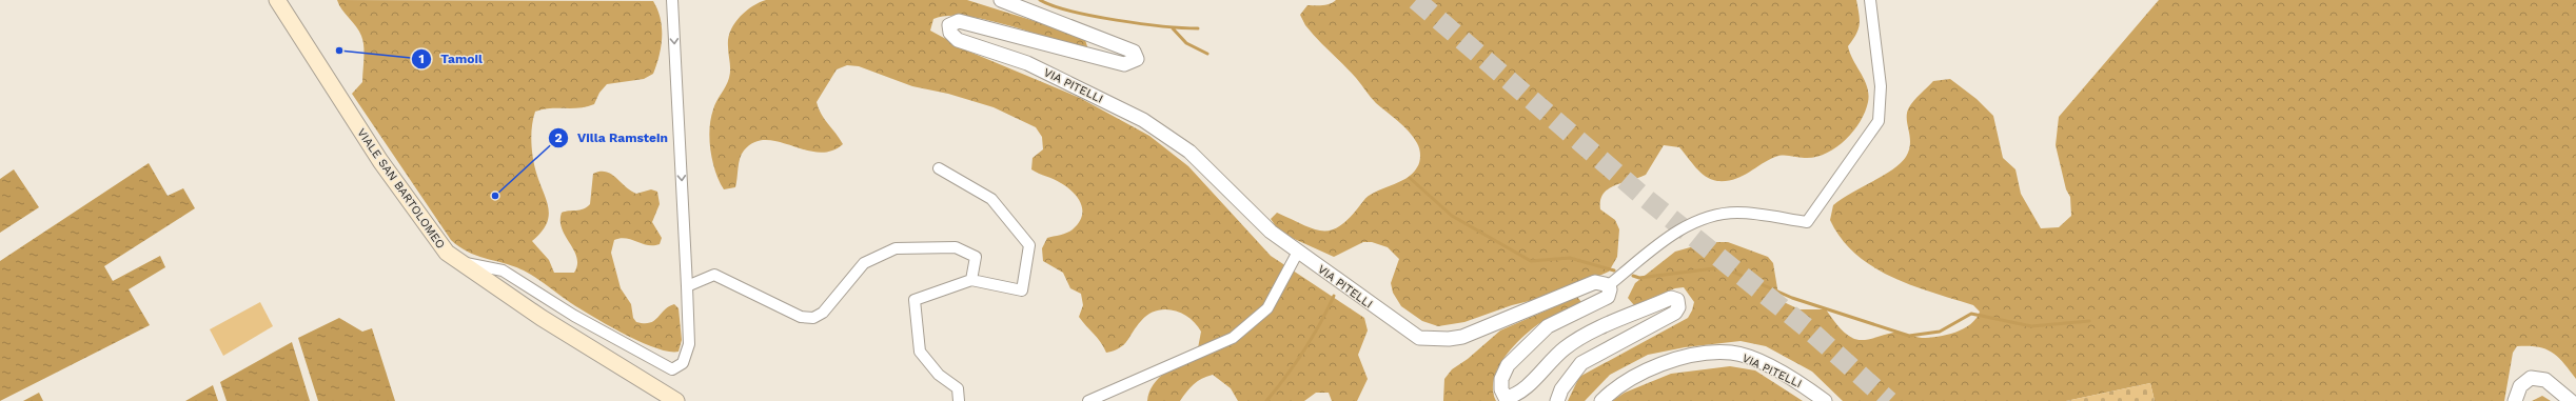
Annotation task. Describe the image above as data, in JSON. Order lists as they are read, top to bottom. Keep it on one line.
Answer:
{"streets":{"main road":["VIALE SAN BARTOLOMEO"],"street":["VIA PITELLI"]},"places":["Tamoil","Villa Ramstein"]}
